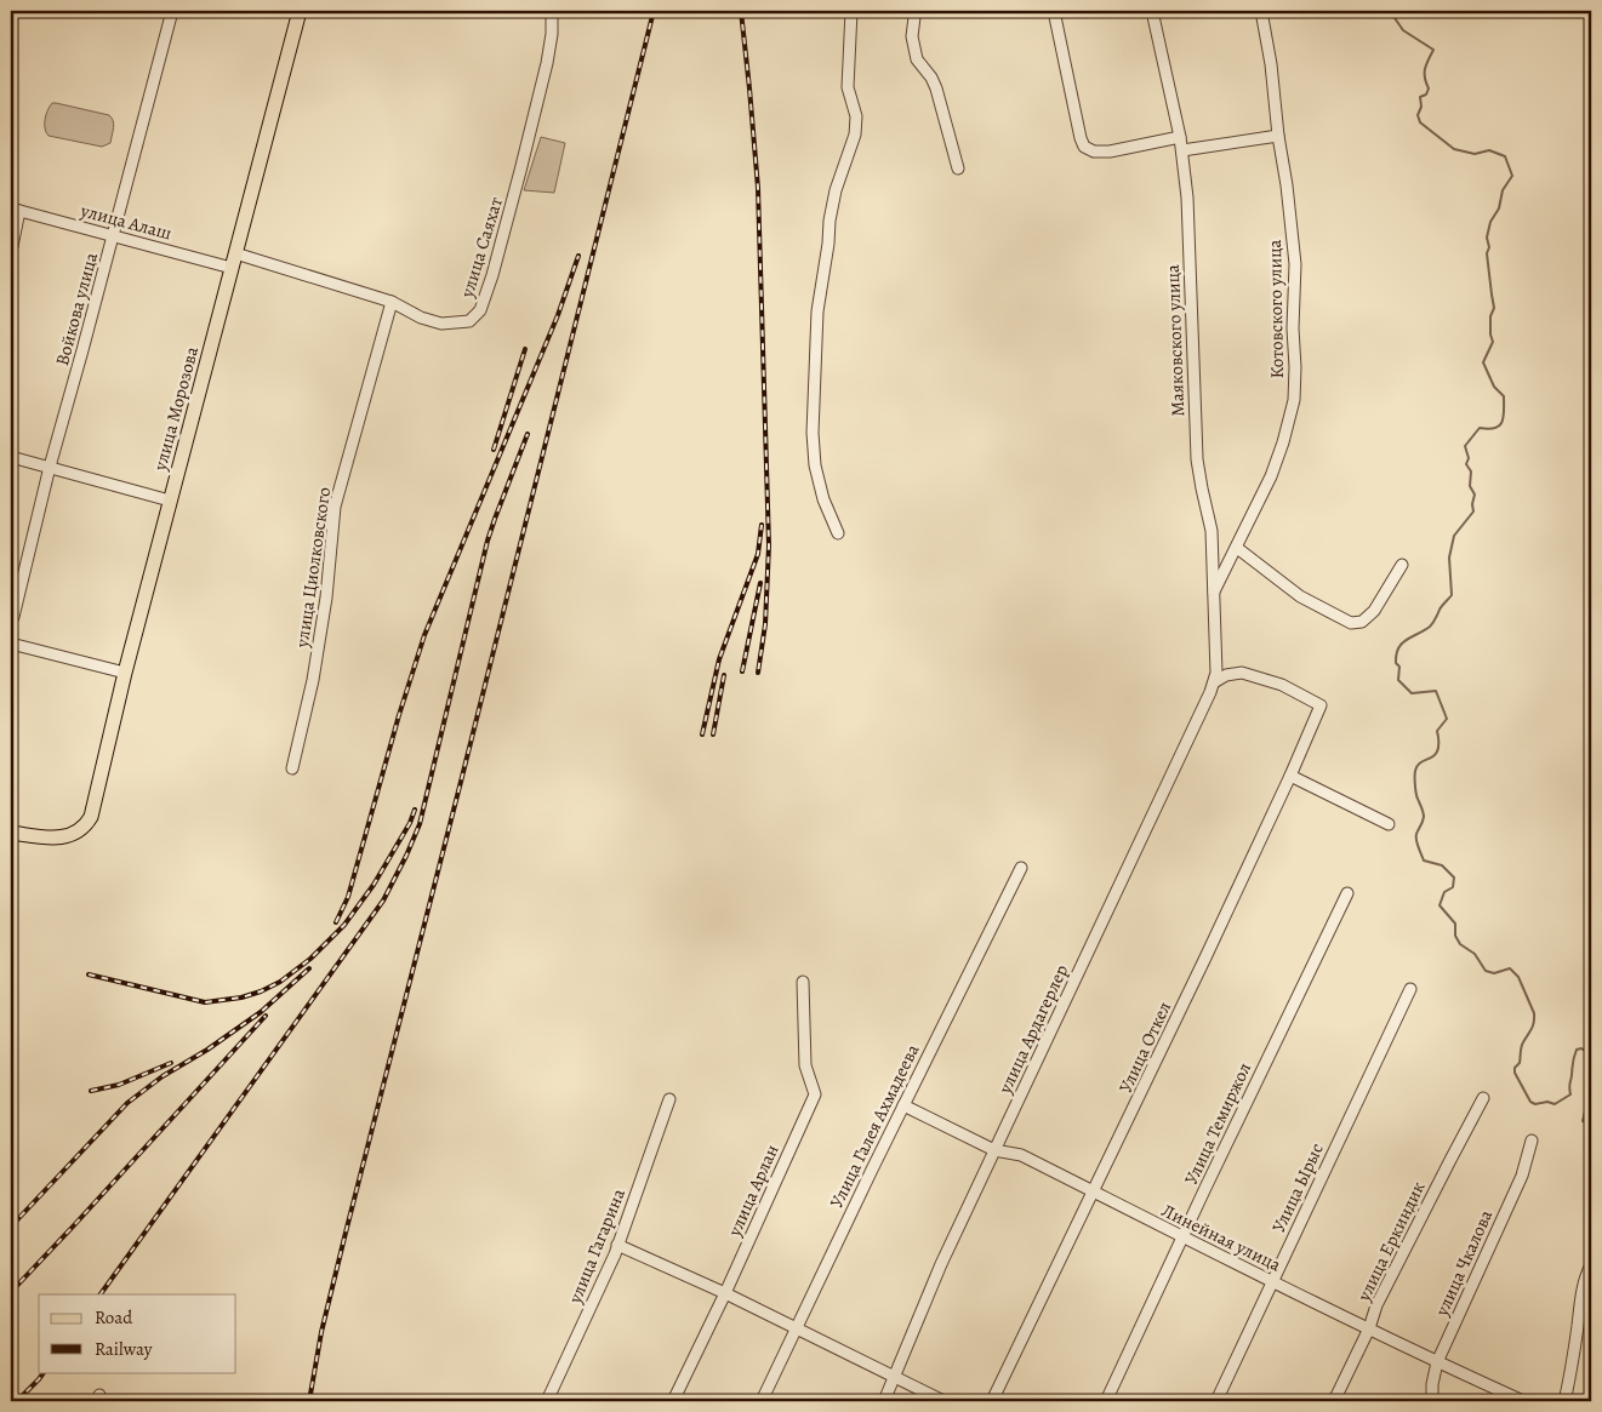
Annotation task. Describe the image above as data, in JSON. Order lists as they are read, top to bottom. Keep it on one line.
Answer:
{"streets":{"main road":["улица Морозова"],"street":["улица Алаш","улица Саяхат","Войкова улица","Котовского улица","Маяковского улица","улица Циолковского","улица Ардагерлер","Улица Откел","Улица Темиржол","Улица Галея Ахмадеева","Улица Ырыс","улица Арлан","Линейная улица","улица Еркиндик","улица Гагарина","улица Чкалова"]},"crossings":[["улица Алаш","Войкова улица"],["улица Алаш","улица Морозова"],["улица Саяхат","улица Морозова"],["улица Саяхат","улица Циолковского"],["Котовского улица","Маяковского улица"],["Маяковского улица","улица Ардагерлер"],["Маяковского улица","Улица Откел"],["улица Ардагерлер","Улица Откел"],["улица Ардагерлер","Линейная улица"],["Улица Откел","Линейная улица"],["Улица Темиржол","Линейная улица"],["Улица Галея Ахмадеева","Линейная улица"],["Улица Ырыс","Линейная улица"],["Линейная улица","улица Еркиндик"],["Линейная улица","улица Чкалова"]],"legend":["Road","Railway"]}
